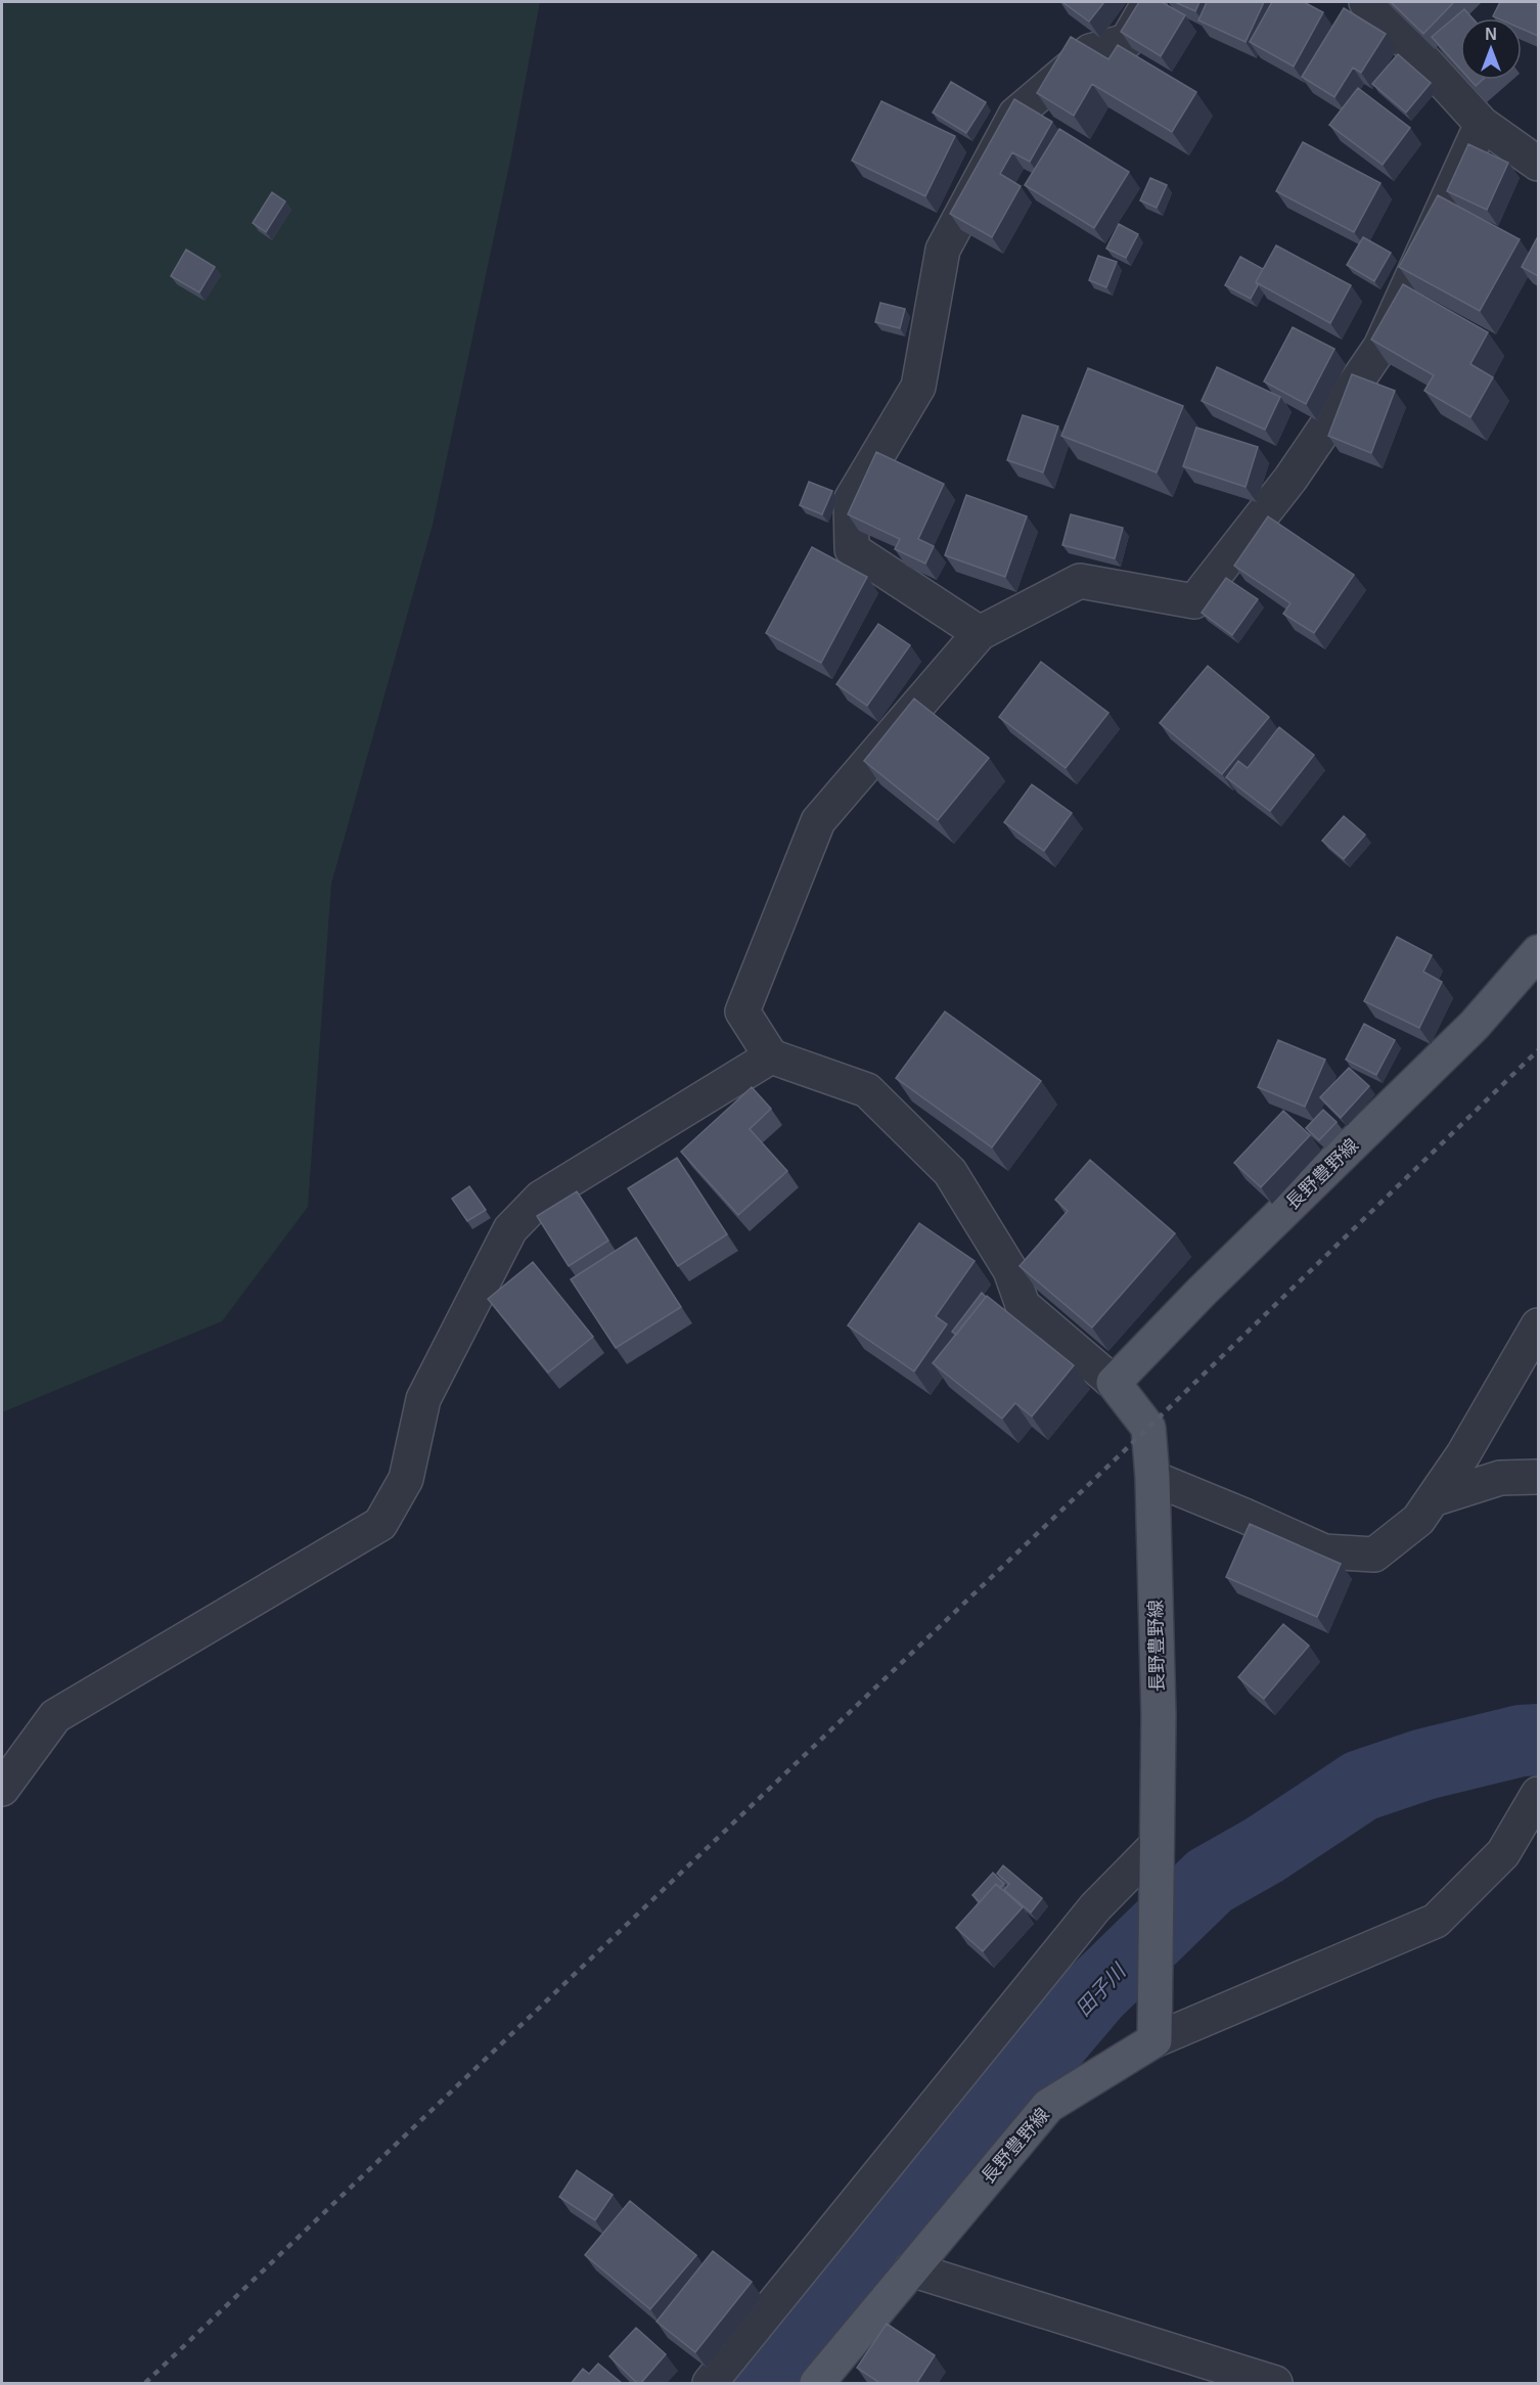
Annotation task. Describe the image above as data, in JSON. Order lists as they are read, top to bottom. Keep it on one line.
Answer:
{"streets":{"main road":["長野豊野線"]},"water":["田子川"],"north":"top"}
